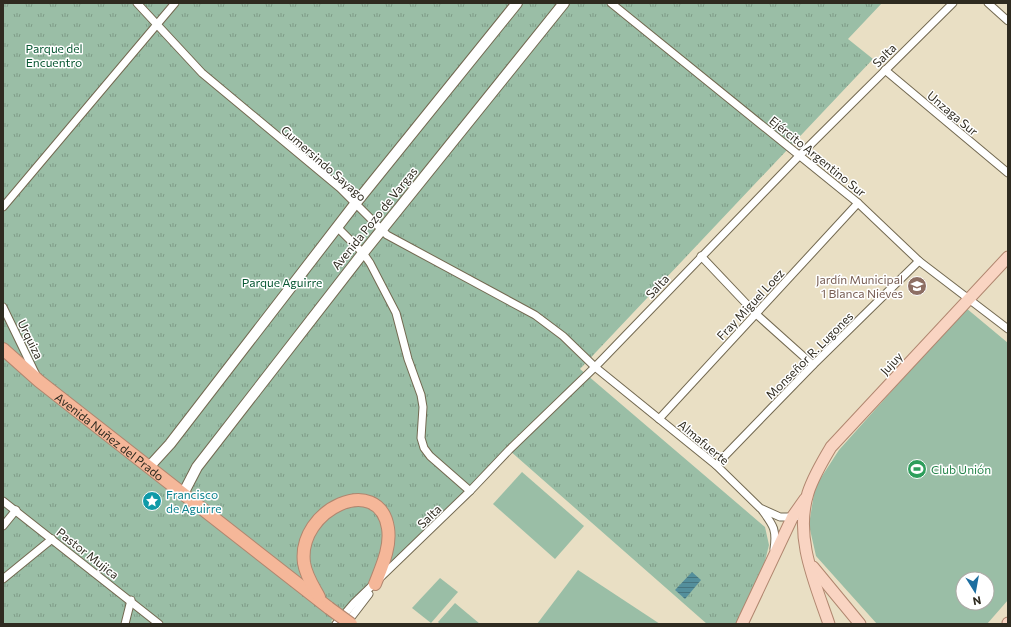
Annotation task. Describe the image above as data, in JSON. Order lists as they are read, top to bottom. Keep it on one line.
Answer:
{"streets":{"highway":["Avenida Nuñez del Prado"],"main road":["Avenida Pozo de Vargas","Jujuy"],"street":["Salta","Unzaga Sur","Ejército Argentino Sur","Gumersindo Sayago","Fray Miguel Loez","Urquiza","Monseñor R. Lugones","Almafuerte","Pastor Mujica"]},"crossings":[["Salta","Unzaga Sur"],["Salta","Ejército Argentino Sur"],["Salta","Gumersindo Sayago"],["Salta","Almafuerte"],["Ejército Argentino Sur","Fray Miguel Loez"],["Ejército Argentino Sur","Monseñor R. Lugones"],["Ejército Argentino Sur","Jujuy"],["Gumersindo Sayago","Avenida Pozo de Vargas"],["Gumersindo Sayago","Almafuerte"],["Avenida Pozo de Vargas","Avenida Nuñez del Prado"],["Fray Miguel Loez","Almafuerte"],["Urquiza","Avenida Nuñez del Prado"],["Monseñor R. Lugones","Almafuerte"],["Jujuy","Almafuerte"]],"parks":["Parque del Encuentro","Parque Aguirre"],"places":{"school or university":["Jardín Municipal 1 Blanca Nieves"],"sports":["Club Unión"],"place":["Francisco de Aguirre"]},"north":"bottom"}
